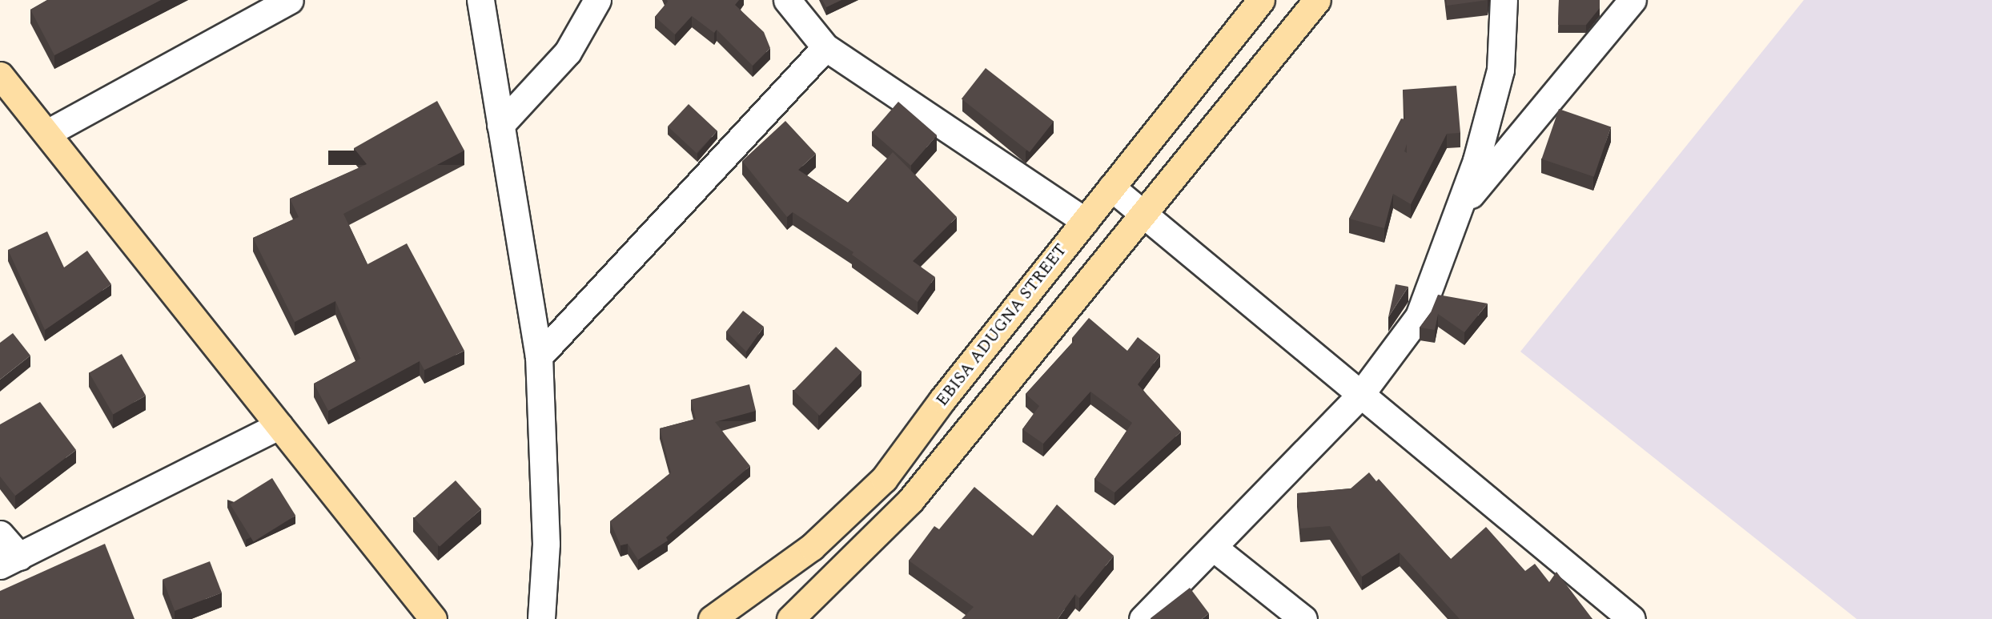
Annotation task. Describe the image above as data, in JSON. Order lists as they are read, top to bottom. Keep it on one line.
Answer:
{"streets":{"main road":["EBISA ADUGNA STREET"]}}
